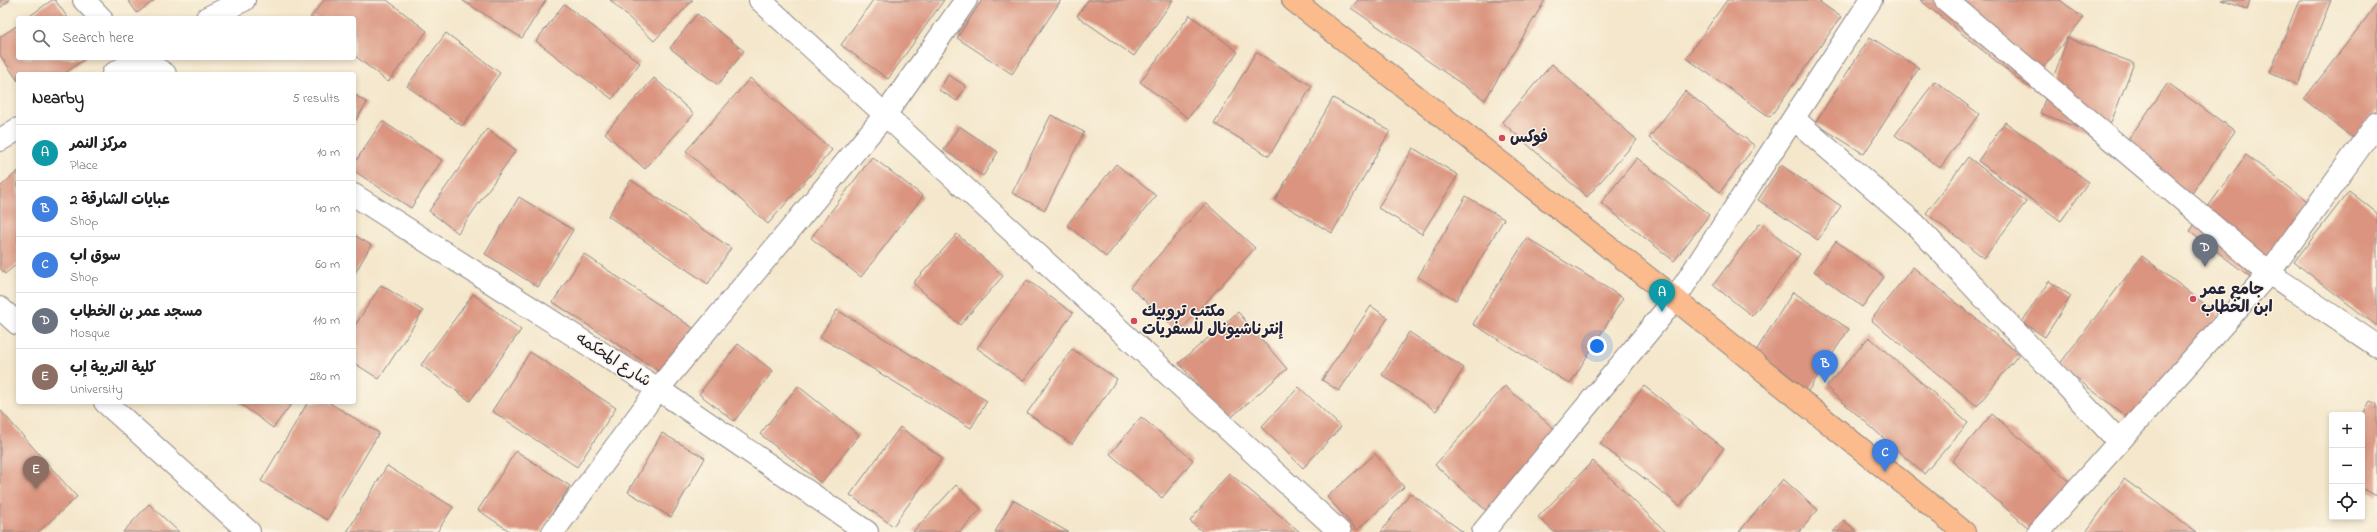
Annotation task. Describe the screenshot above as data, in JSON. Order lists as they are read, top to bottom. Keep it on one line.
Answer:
{"streets":{"street":["شارع المحكمه"]},"places":["فوكس","جامع عمر ابن الخطاب","مكتب تروبيك إنترناشيونال للسفريات"],"page":{"search":"Search here","heading":["Nearby","5 results"],"list":[{"mark":"A","name":"مركز النمر","note":"Place","value":"10 m"},{"mark":"B","name":"عبايات الشارقة 2","note":"Shop","value":"40 m"},{"mark":"C","name":"سوق اب","note":"Shop","value":"60 m"},{"mark":"D","name":"مسجد عمر بن الخطاب","note":"Mosque","value":"110 m"},{"mark":"E","name":"كلية التربية إب","note":"University","value":"280 m"}],"pins":["D","A","B","C","E"],"map_buttons":["+","−"]}}
